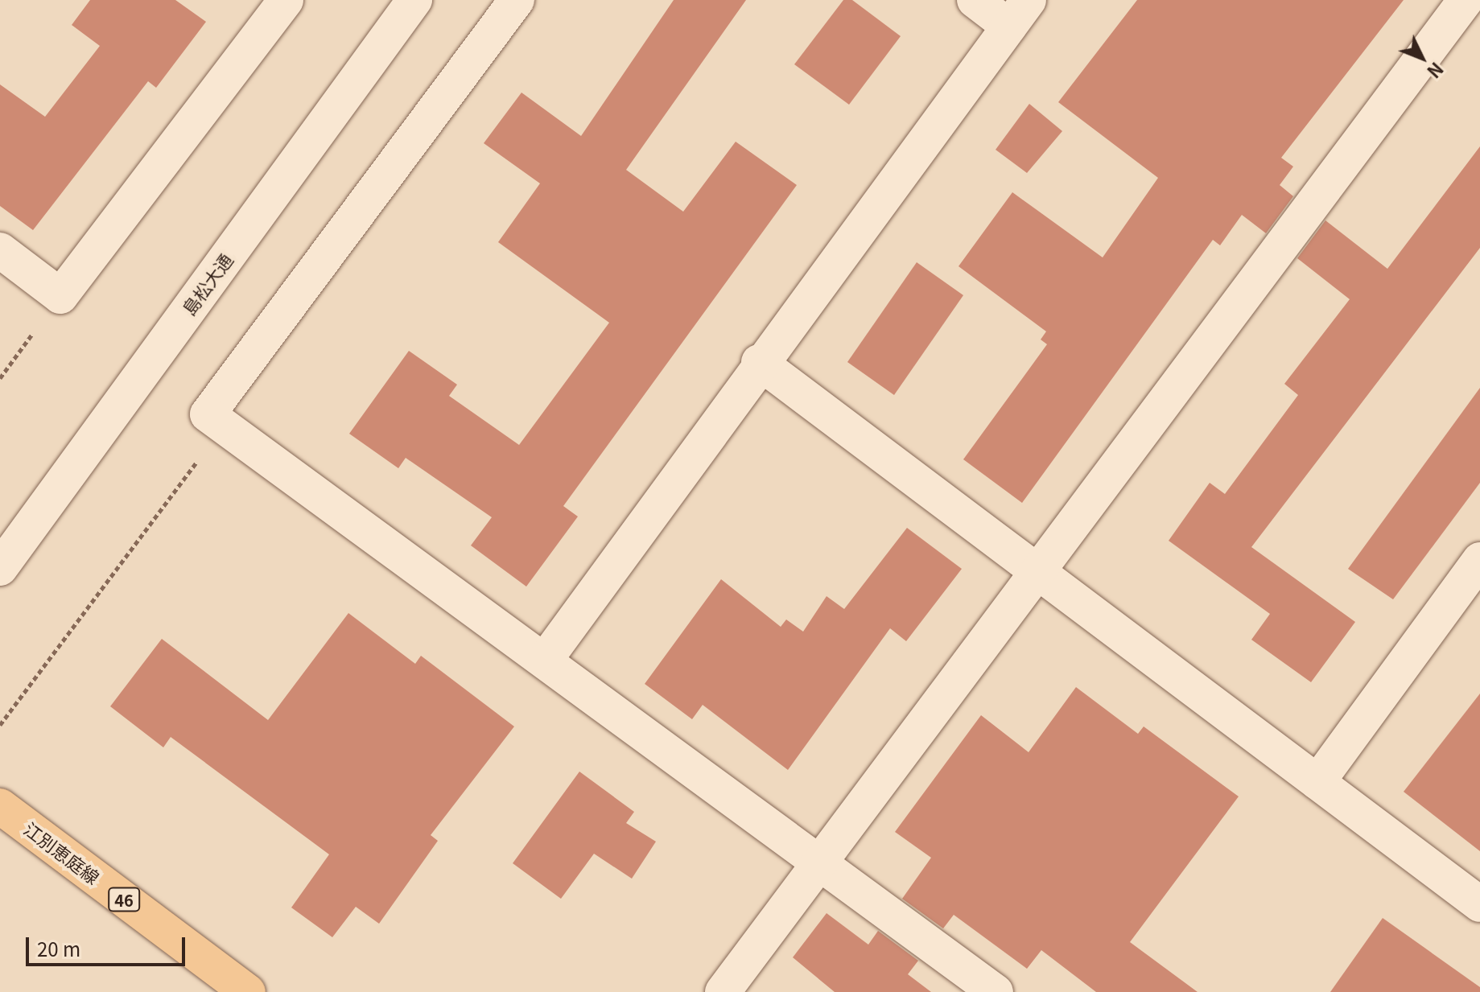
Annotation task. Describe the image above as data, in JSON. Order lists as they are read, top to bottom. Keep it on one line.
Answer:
{"streets":{"main road":["江別恵庭線","46"],"street":["島松大通"]},"scale_bar":"20 m","north":"bottom right"}
